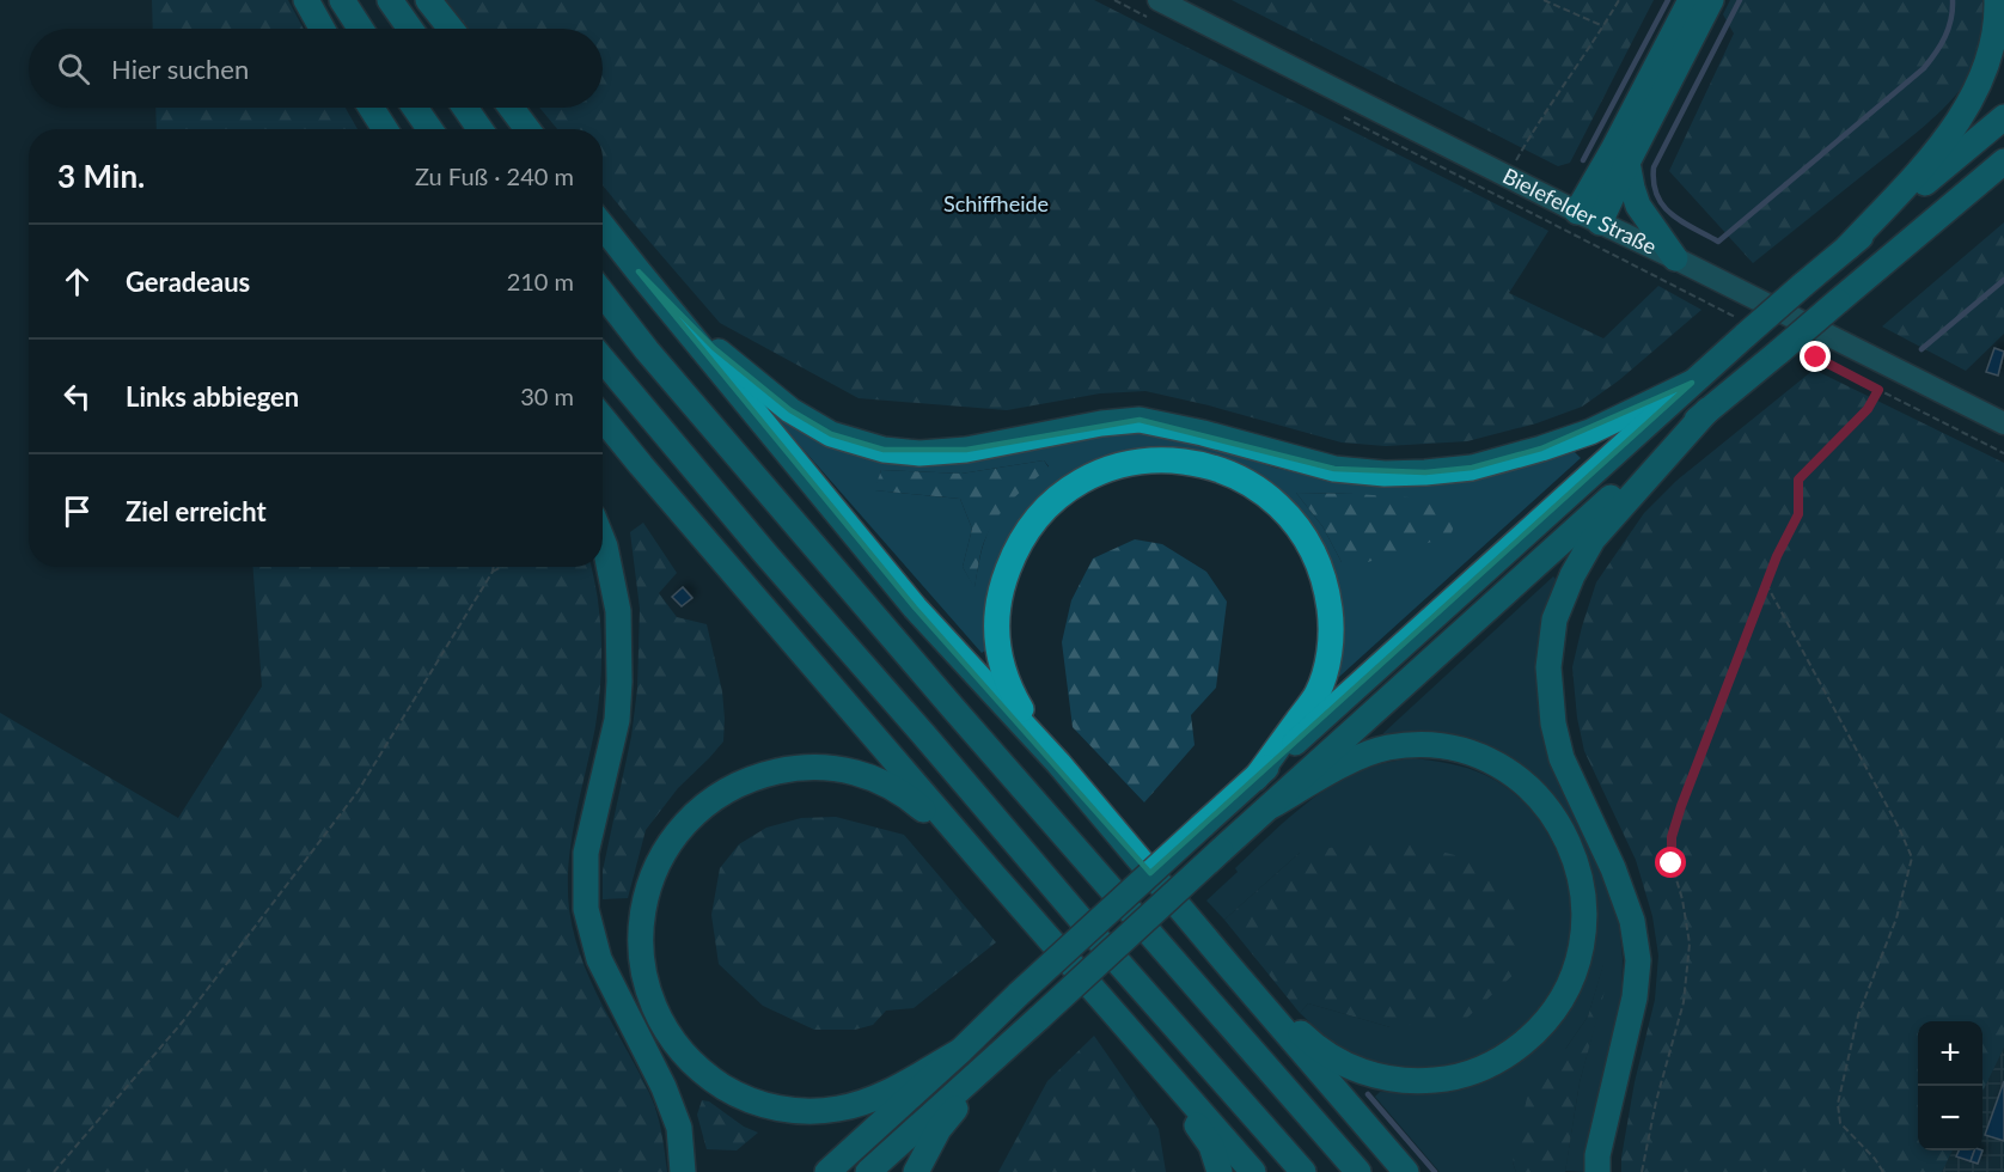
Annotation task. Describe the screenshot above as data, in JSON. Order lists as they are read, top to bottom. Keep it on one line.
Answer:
{"streets":{"main road":["Bielefelder Straße"]},"parks":["Schiffheide"],"page":{"search":"Hier suchen","heading":["3 Min.","Zu Fuß · 240 m"],"list":[["Geradeaus","210 m"],["Links abbiegen","30 m"],"Ziel erreicht"],"map_buttons":["+","−"]}}
